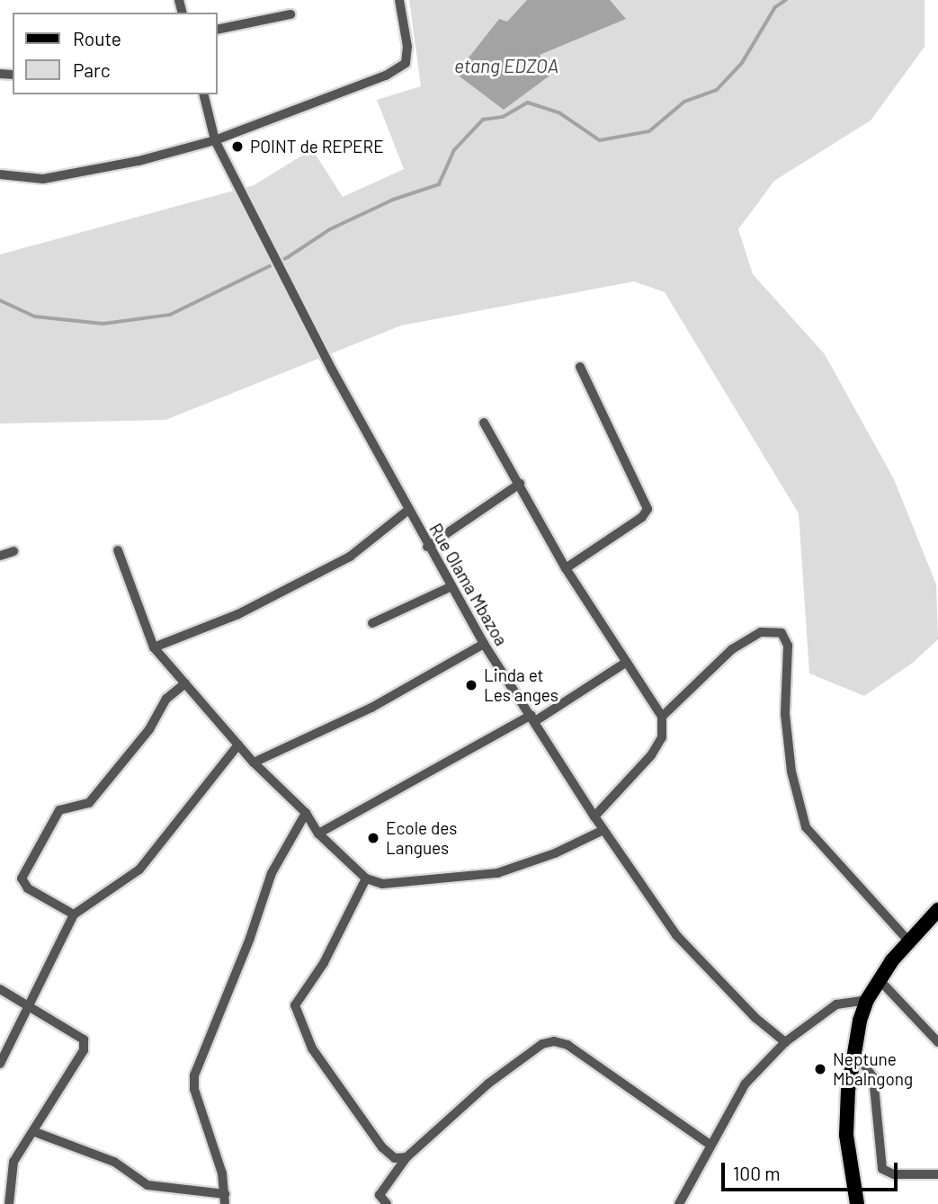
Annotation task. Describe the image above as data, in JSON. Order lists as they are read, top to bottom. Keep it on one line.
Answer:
{"streets":{"street":["Rue Olama Mbazoa"]},"water":["etang EDZOA"],"places":["POINT de REPERE","Linda et Les anges","Ecole des Langues","Neptune Mbalngong"],"legend":["Route","Parc"],"scale_bar":"100 m"}
